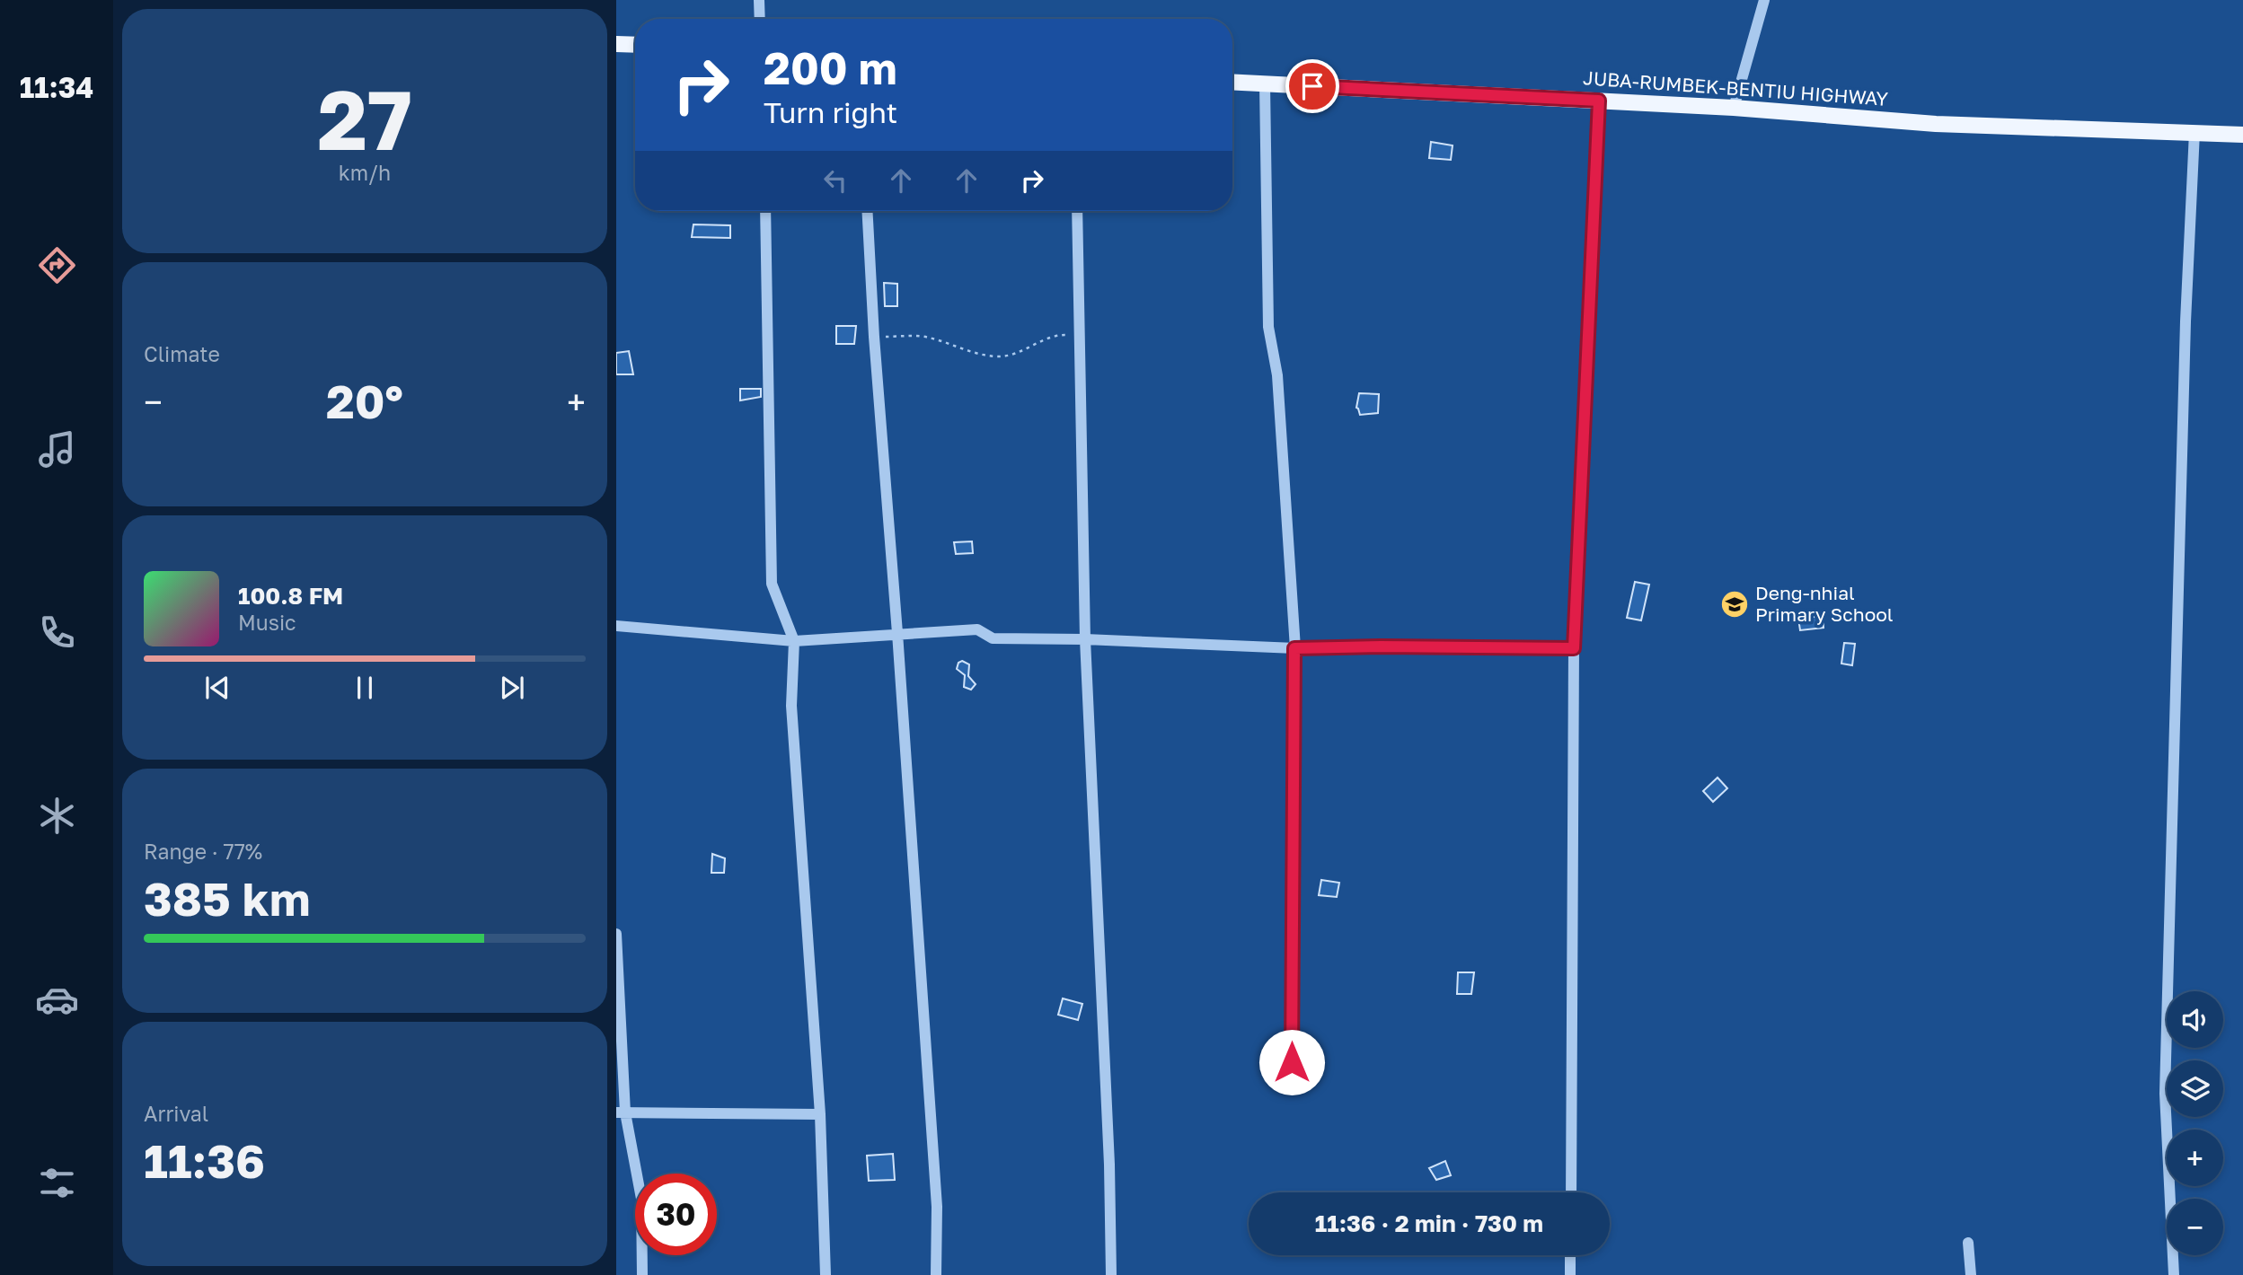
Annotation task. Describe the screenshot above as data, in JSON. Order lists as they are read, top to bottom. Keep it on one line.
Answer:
{"streets":{"main road":["JUBA-RUMBEK-BENTIU HIGHWAY"]},"places":{"school or university":["Deng-nhial Primary School"]},"page":{"tabs":"11:34","tile":[["27","km/h"],"Climate",["Range · 77%","385 km"],["Arrival","11:36"]],"turn":["200 m","Turn right"],"heat":["−","20°","+"],"song":["100.8 FM","Music"],"map_buttons":["+","−"],"limit":"30","trip":"11:36 · 2 min · 730 m"}}
